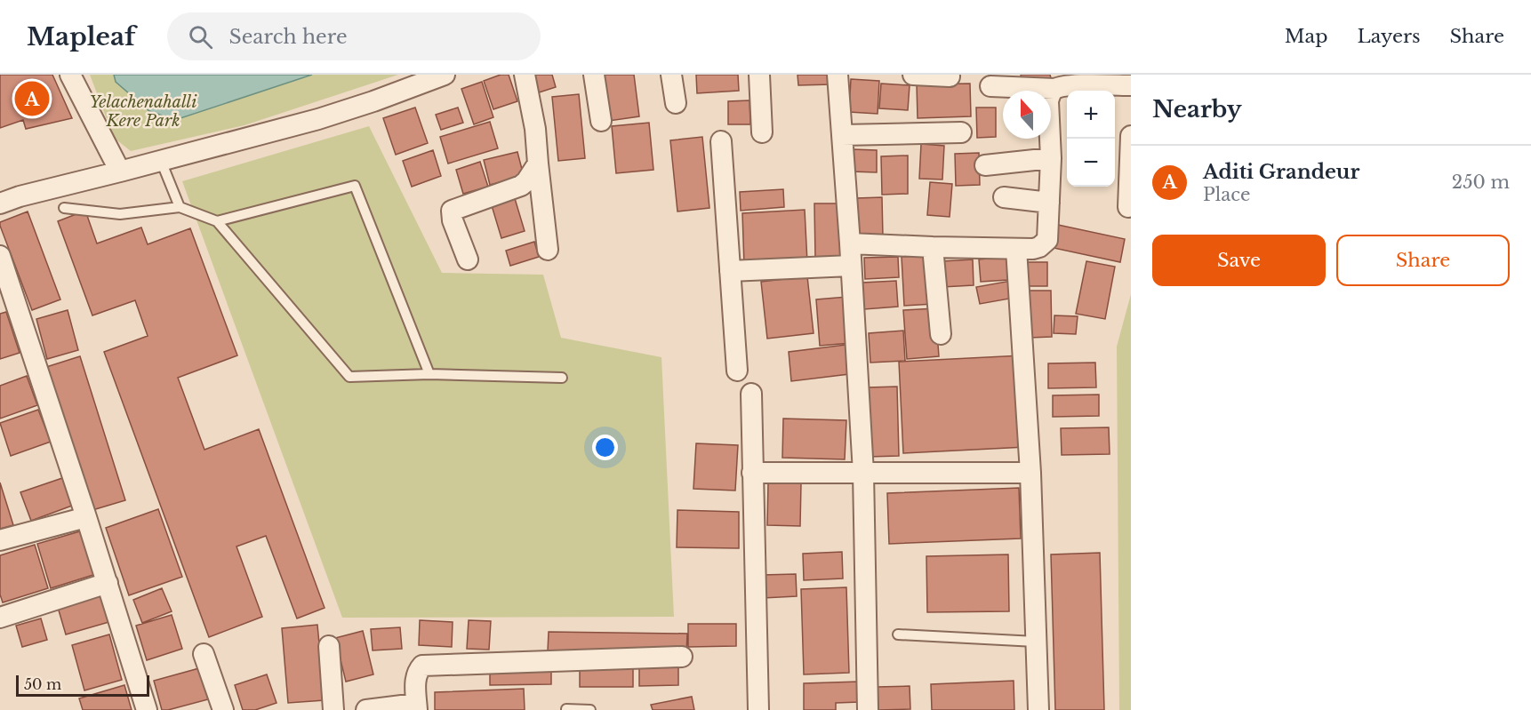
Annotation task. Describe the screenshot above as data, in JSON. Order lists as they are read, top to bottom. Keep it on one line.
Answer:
{"parks":["Yelachenahalli Kere Park"],"scale_bar":"50 m","north":"top","page":{"header":"Mapleaf","search":"Search here","nav":["Map","Layers","Share"],"heading":"Nearby","pins":"A","map_buttons":["+","−"],"list":[{"mark":"A","name":"Aditi Grandeur","note":"Place","value":"250 m"}],"buttons":["Save","Share"],"scale":"50 m"}}
